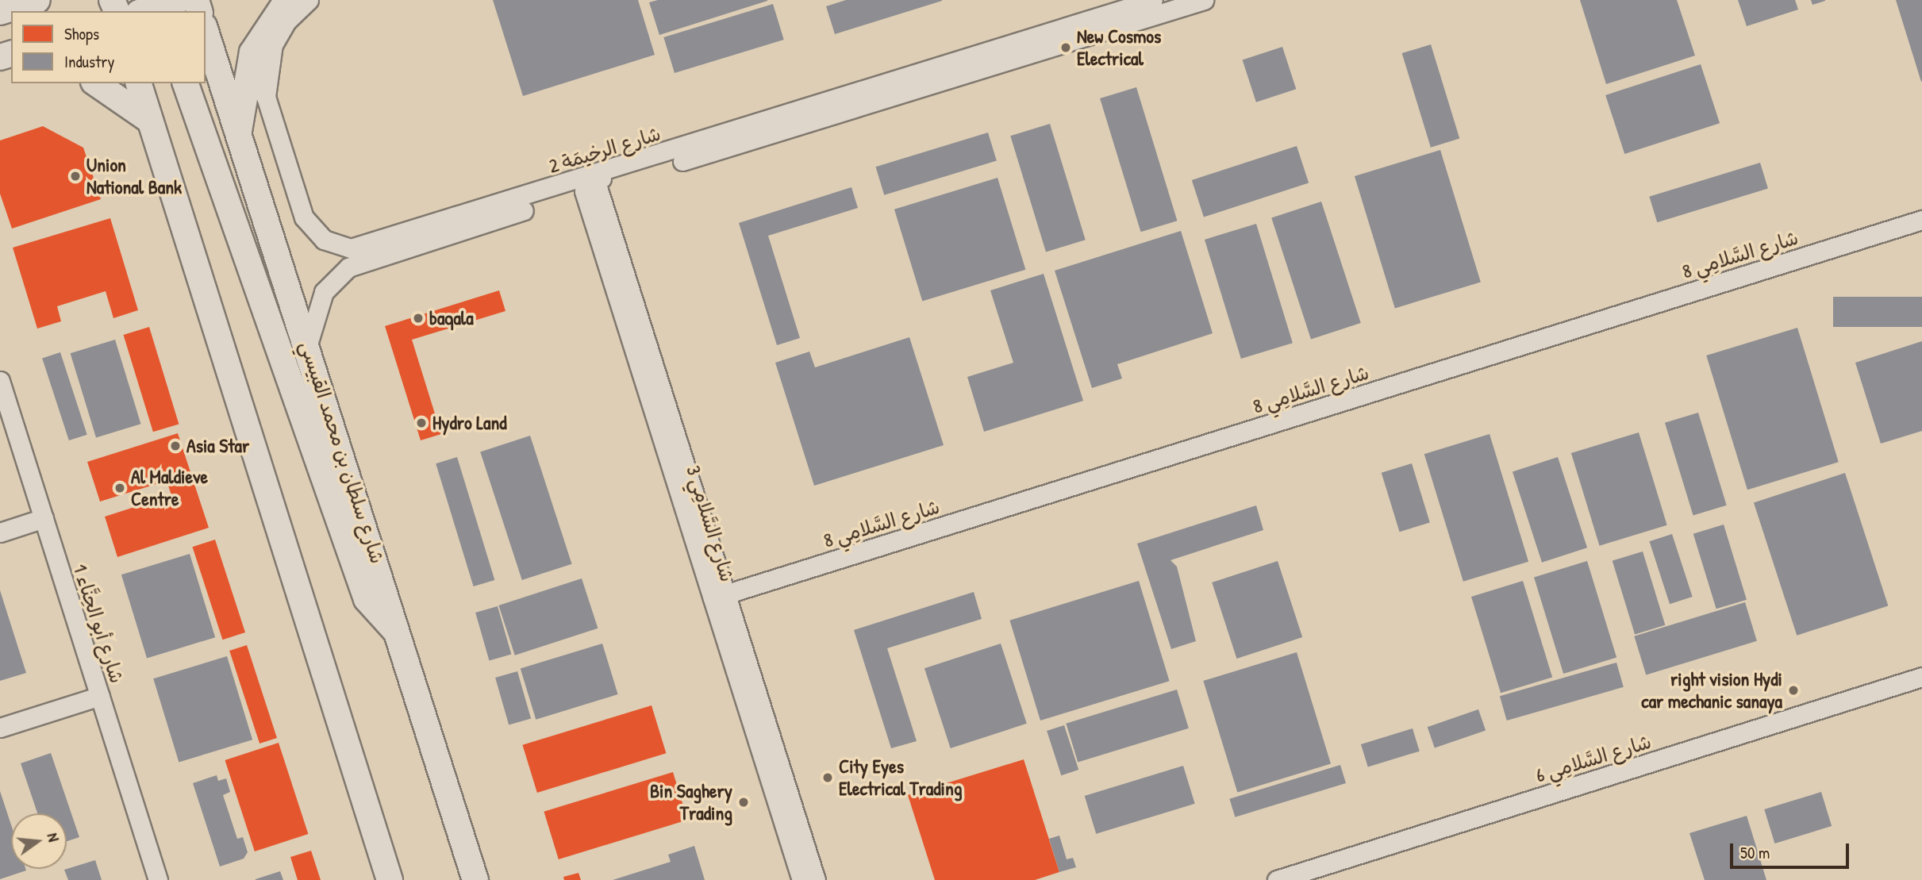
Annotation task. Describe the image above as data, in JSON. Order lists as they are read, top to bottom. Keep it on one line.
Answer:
{"streets":{"main road":["شارع سلطان بن محمد القبيسي"],"street":["شارع الرخيمَة 2","شارع السَّلامِي 8","شارع السَّلامِي 3","شارع أبو الحِنَّاء 1","شارع السَّلامِي 6"]},"crossings":[["شارع الرخيمَة 2","شارع سلطان بن محمد القبيسي"],["شارع الرخيمَة 2","شارع السَّلامِي 3"],["شارع السَّلامِي 8","شارع السَّلامِي 3"]],"places":["New Cosmos Electrical","Union National Bank","baqala","Hydro Land","Asia Star","Al Maldieve Centre","right vision Hydi car mechanic sanaya","City Eyes Electrical Trading","Bin Saghery Trading"],"legend":["Shops","Industry"],"scale_bar":"50 m","north":"right"}
